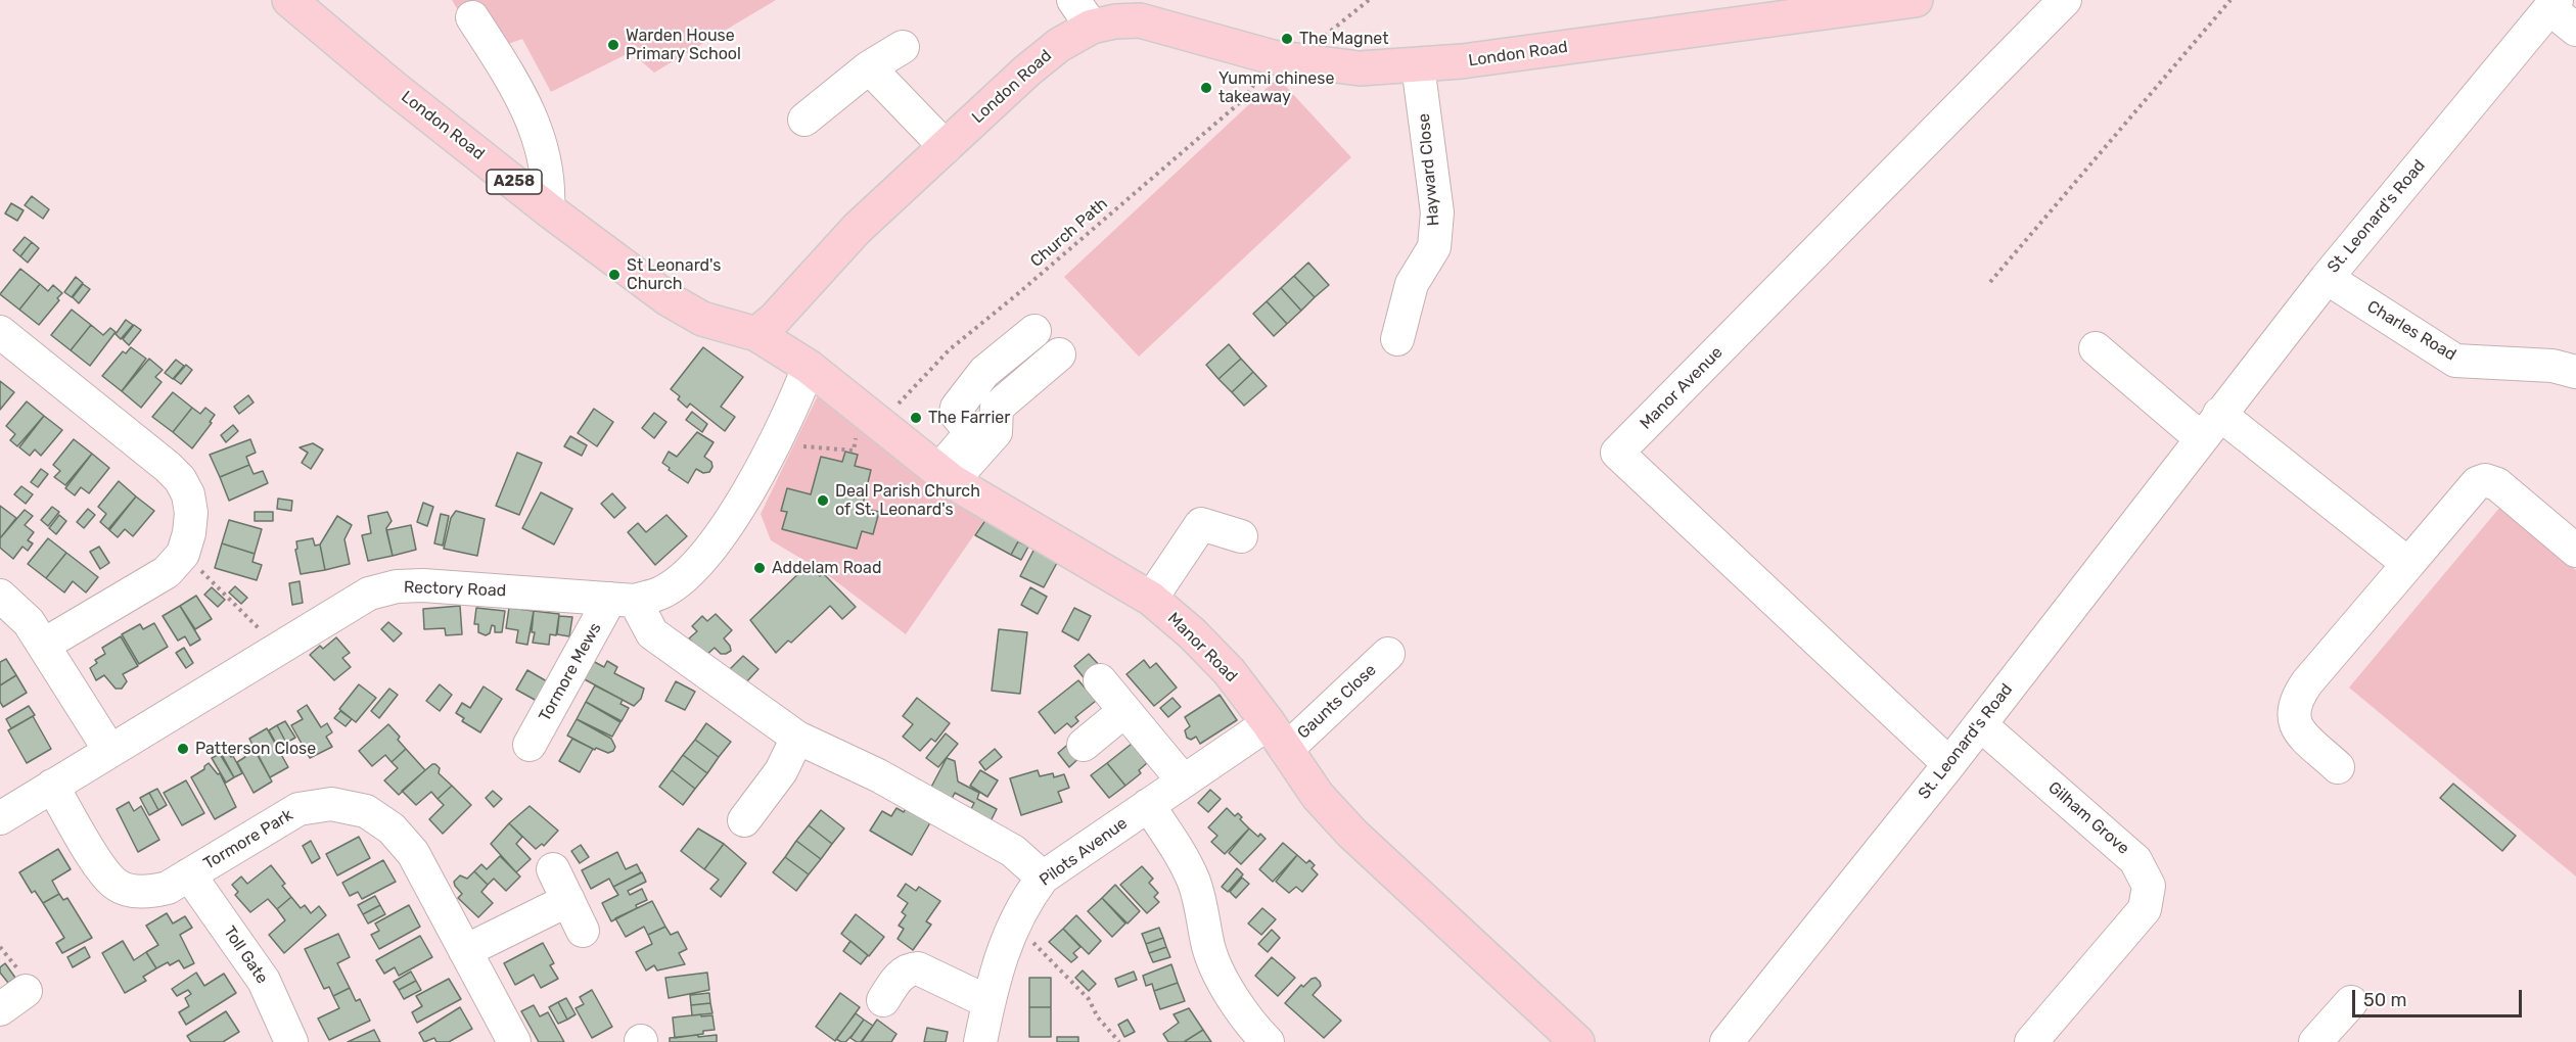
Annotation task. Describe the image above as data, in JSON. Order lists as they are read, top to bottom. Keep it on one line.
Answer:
{"streets":{"main road":["London Road","A258","Manor Road"],"street":["Hayward Close","St. Leonard's Road","Charles Road","Manor Avenue","Rectory Road","Tormore Mews","Gaunts Close","Gilham Grove","Tormore Park","Pilots Avenue","Toll Gate"],"path":["Church Path"]},"crossings":[["London Road","Hayward Close"],["London Road","Church Path"],["London Road","Manor Road"],["St. Leonard's Road","Charles Road"],["St. Leonard's Road","Manor Avenue"],["St. Leonard's Road","Gilham Grove"],["Church Path","Manor Road"],["Rectory Road","Manor Road"],["Rectory Road","Tormore Mews"],["Rectory Road","Tormore Park"],["Manor Road","Gaunts Close"],["Manor Road","Pilots Avenue"],["Gaunts Close","Pilots Avenue"],["Tormore Park","Toll Gate"]],"places":["The Magnet","Warden House Primary School","Yummi chinese takeaway","St Leonard's Church","The Farrier","Deal Parish Church of St. Leonard's","Addelam Road","Patterson Close"],"scale_bar":"50 m"}
